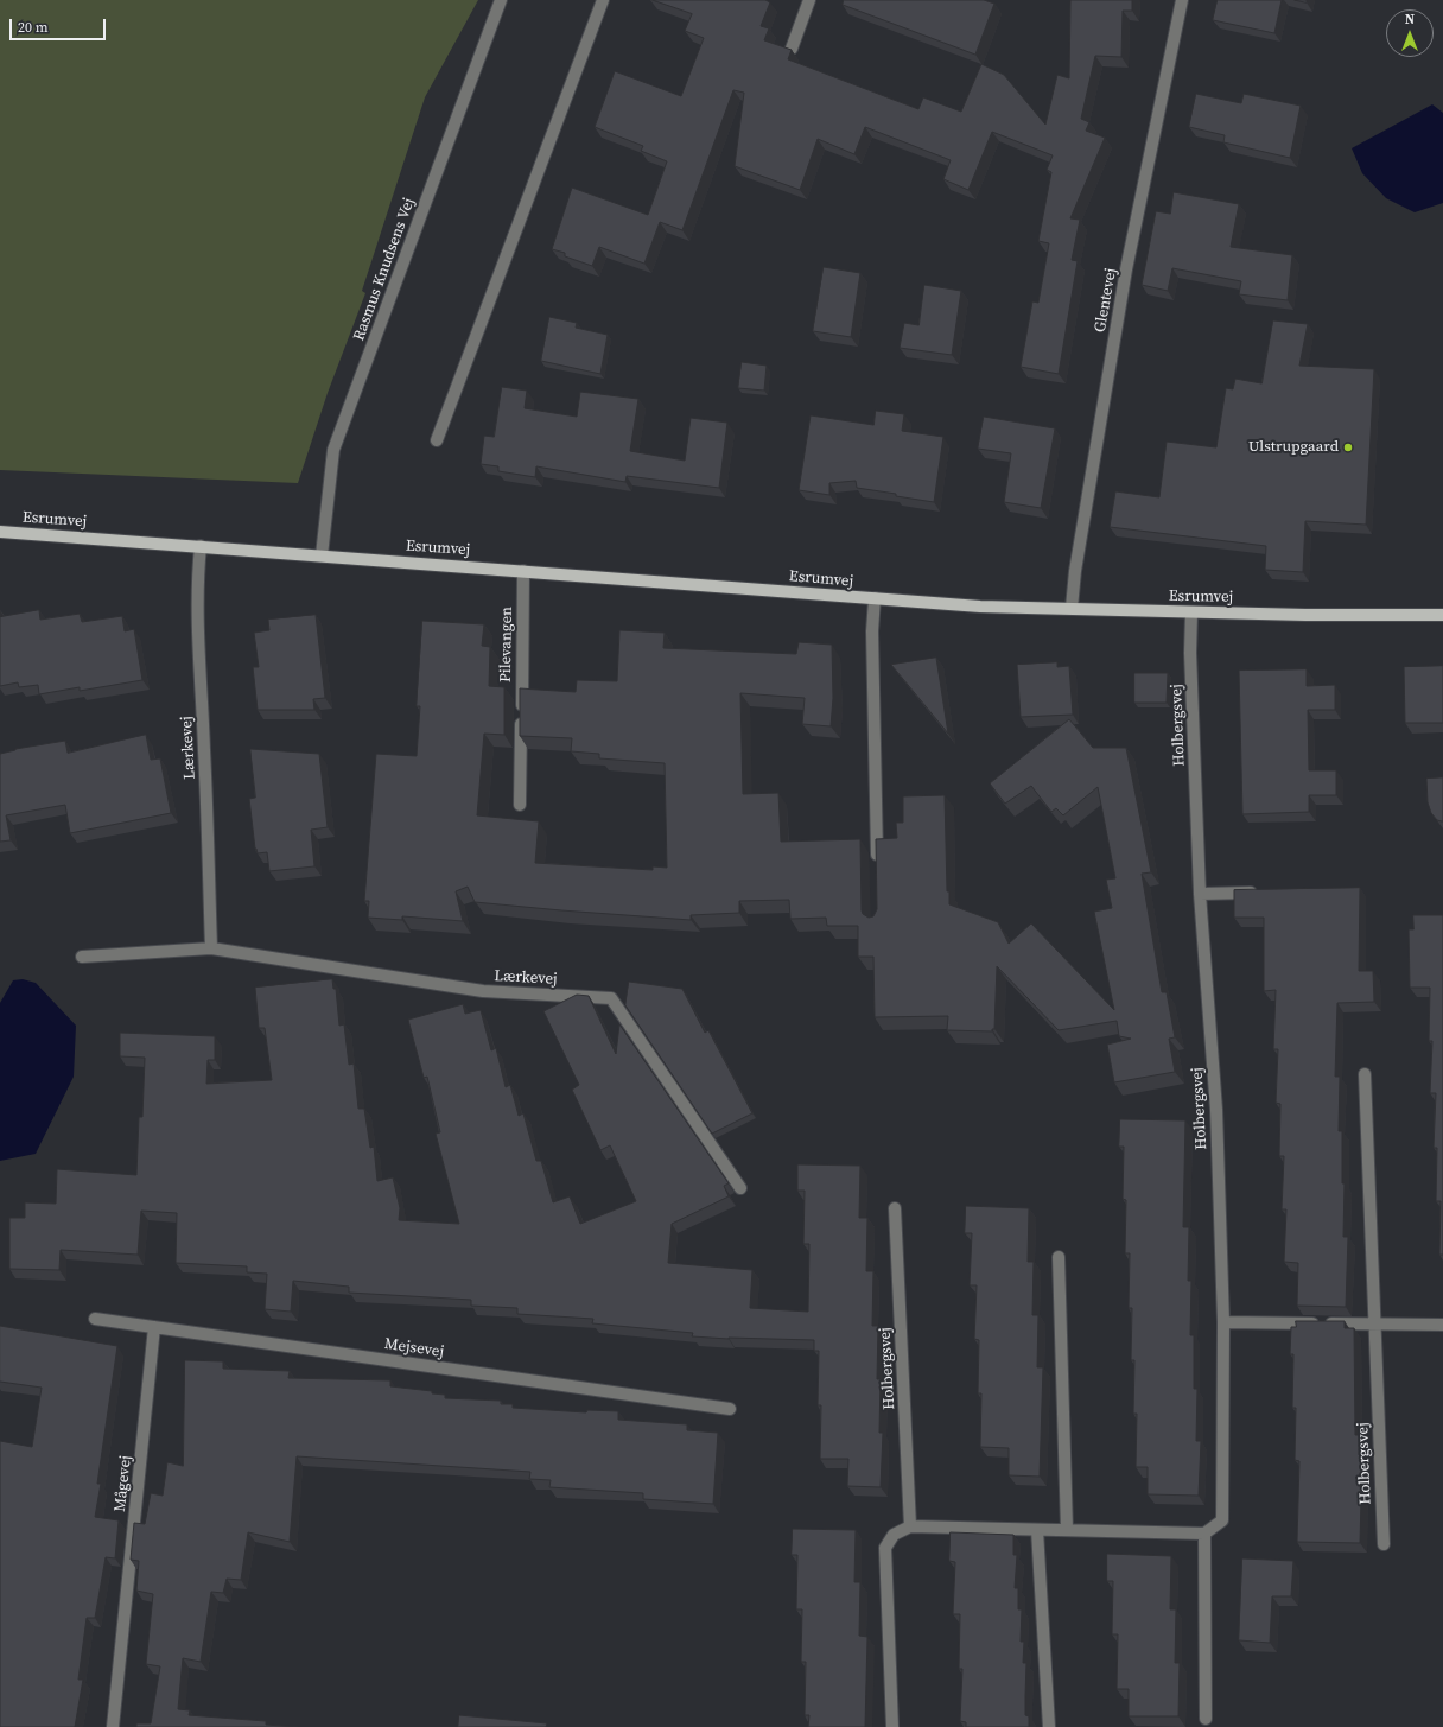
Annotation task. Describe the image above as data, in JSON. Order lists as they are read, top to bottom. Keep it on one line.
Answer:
{"streets":{"main road":["Esrumvej"],"street":["Rasmus Knudsens Vej","Glentevej","Pilevangen","Holbergsvej","Lærkevej","Mejsevej","Mågevej"]},"crossings":[["Rasmus Knudsens Vej","Esrumvej"],["Glentevej","Esrumvej"],["Esrumvej","Pilevangen"],["Esrumvej","Holbergsvej"],["Esrumvej","Lærkevej"],["Mejsevej","Mågevej"]],"places":["Ulstrupgaard"],"scale_bar":"20 m","north":"top"}
